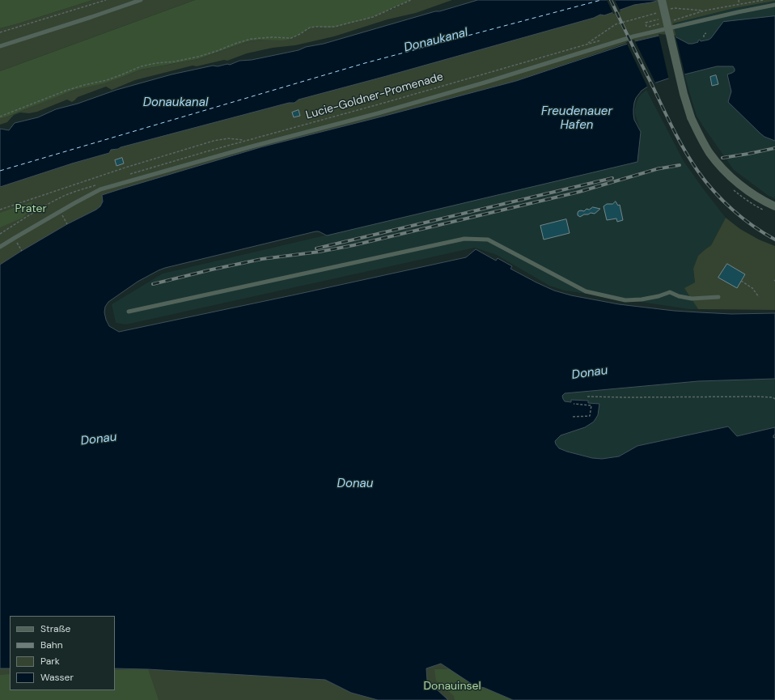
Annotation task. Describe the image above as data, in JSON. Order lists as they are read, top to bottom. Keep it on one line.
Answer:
{"streets":{"path":["Lucie-Goldner-Promenade"]},"water":["Donaukanal","Freudenauer Hafen","Donau"],"parks":["Prater","Donauinsel"],"legend":["Straße","Bahn","Park","Wasser"]}
